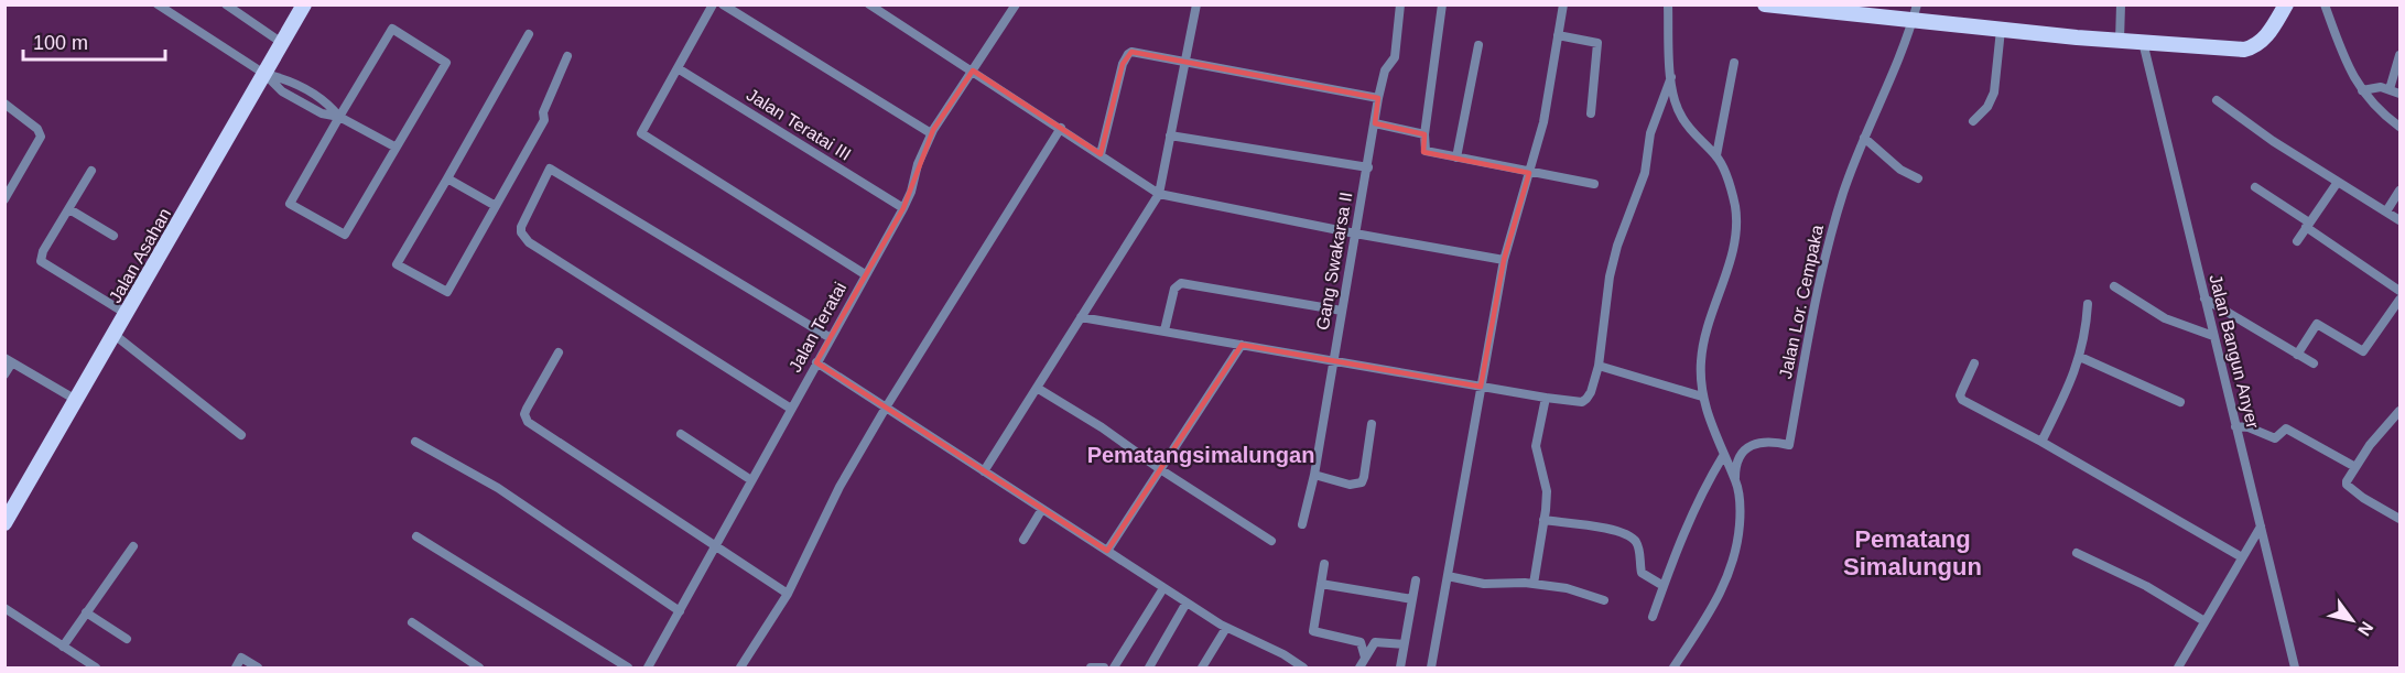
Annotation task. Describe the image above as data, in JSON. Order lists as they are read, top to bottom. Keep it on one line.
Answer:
{"streets":{"main road":["Jalan Asahan"],"street":["Jalan Teratai III","Gang Swakarsa II","Jalan Lor. Cempaka","Jalan Teratai","Jalan Bangun Anyer"]},"crossings":[["Jalan Teratai III","Jalan Teratai"]],"districts":["Pematangsimalungan","Pematang Simalungun"],"scale_bar":"100 m","north":"bottom right"}
